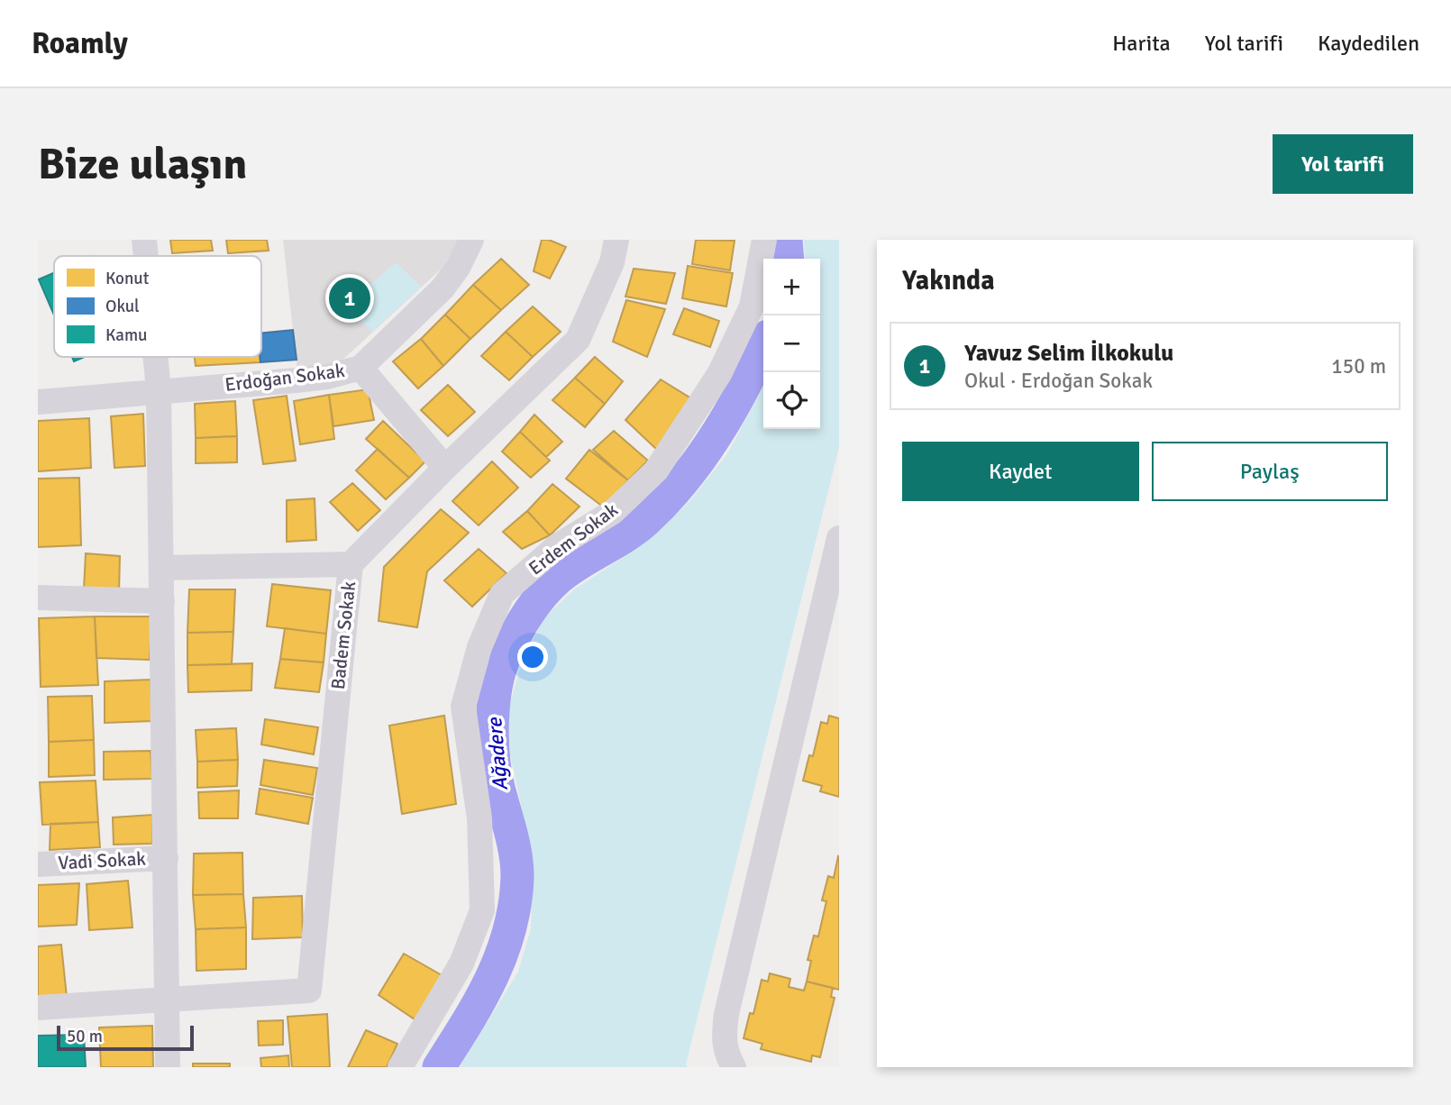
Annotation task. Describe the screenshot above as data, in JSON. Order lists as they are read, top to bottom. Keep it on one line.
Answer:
{"streets":{"street":["Erdoğan Sokak","Erdem Sokak","Badem Sokak","Vadi Sokak"]},"water":["Ağadere"],"legend":["Konut","Okul","Kamu"],"scale_bar":"50 m","page":{"header":"Roamly","nav":["Harita","Yol tarifi","Kaydedilen"],"buttons":["Yol tarifi",["Kaydet","Paylaş"]],"title":"Bize ulaşın","heading":"Yakında","map_buttons":["+","−"],"pins":"1","list":[{"mark":"1","name":"Yavuz Selim İlkokulu","note":"Okul · Erdoğan Sokak","value":"150 m"}],"scale":"50 m"}}
